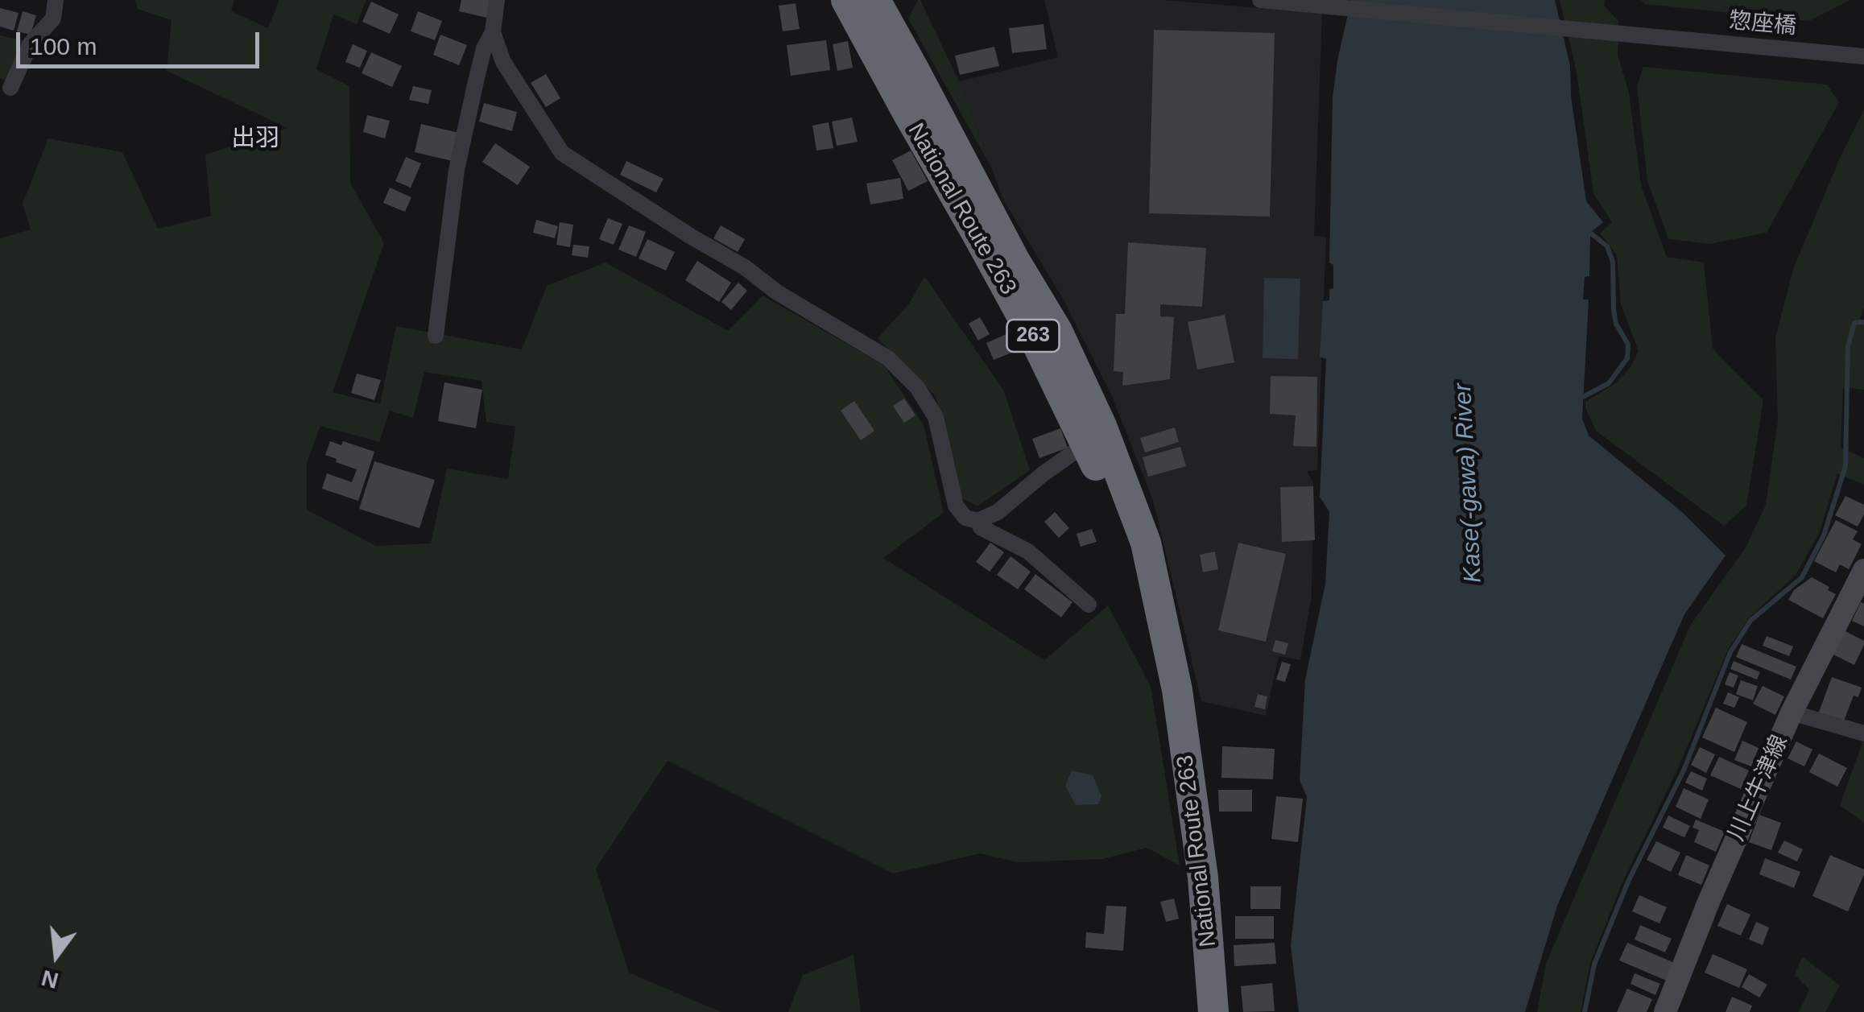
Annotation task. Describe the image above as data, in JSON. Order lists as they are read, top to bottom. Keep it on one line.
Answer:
{"streets":{"highway":["National Route 263","263"],"main road":["川上牛津線"],"street":["惣座橋"]},"districts":["出羽"],"water":["Kase(-gawa) River"],"scale_bar":"100 m","north":"bottom"}
